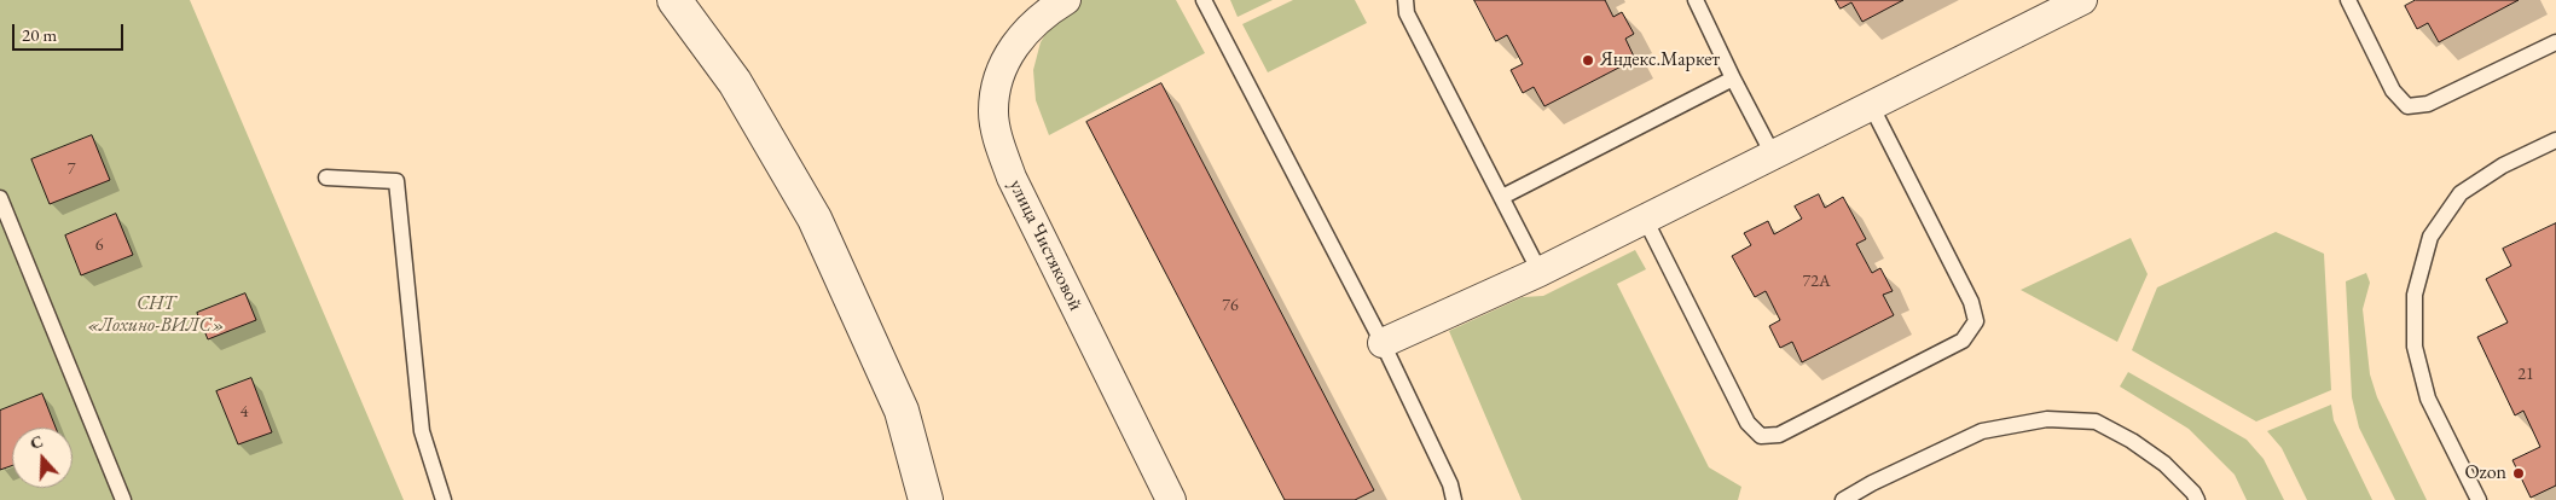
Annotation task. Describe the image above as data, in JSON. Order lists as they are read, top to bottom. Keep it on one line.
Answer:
{"streets":{"street":["улица Чистяковой"]},"parks":["СНТ «Лохино-ВИЛС»"],"places":["Яндекс.Маркет","Ozon"],"house_numbers":["7","6","72А","76","21","4"],"scale_bar":"20 m","north":"top"}
